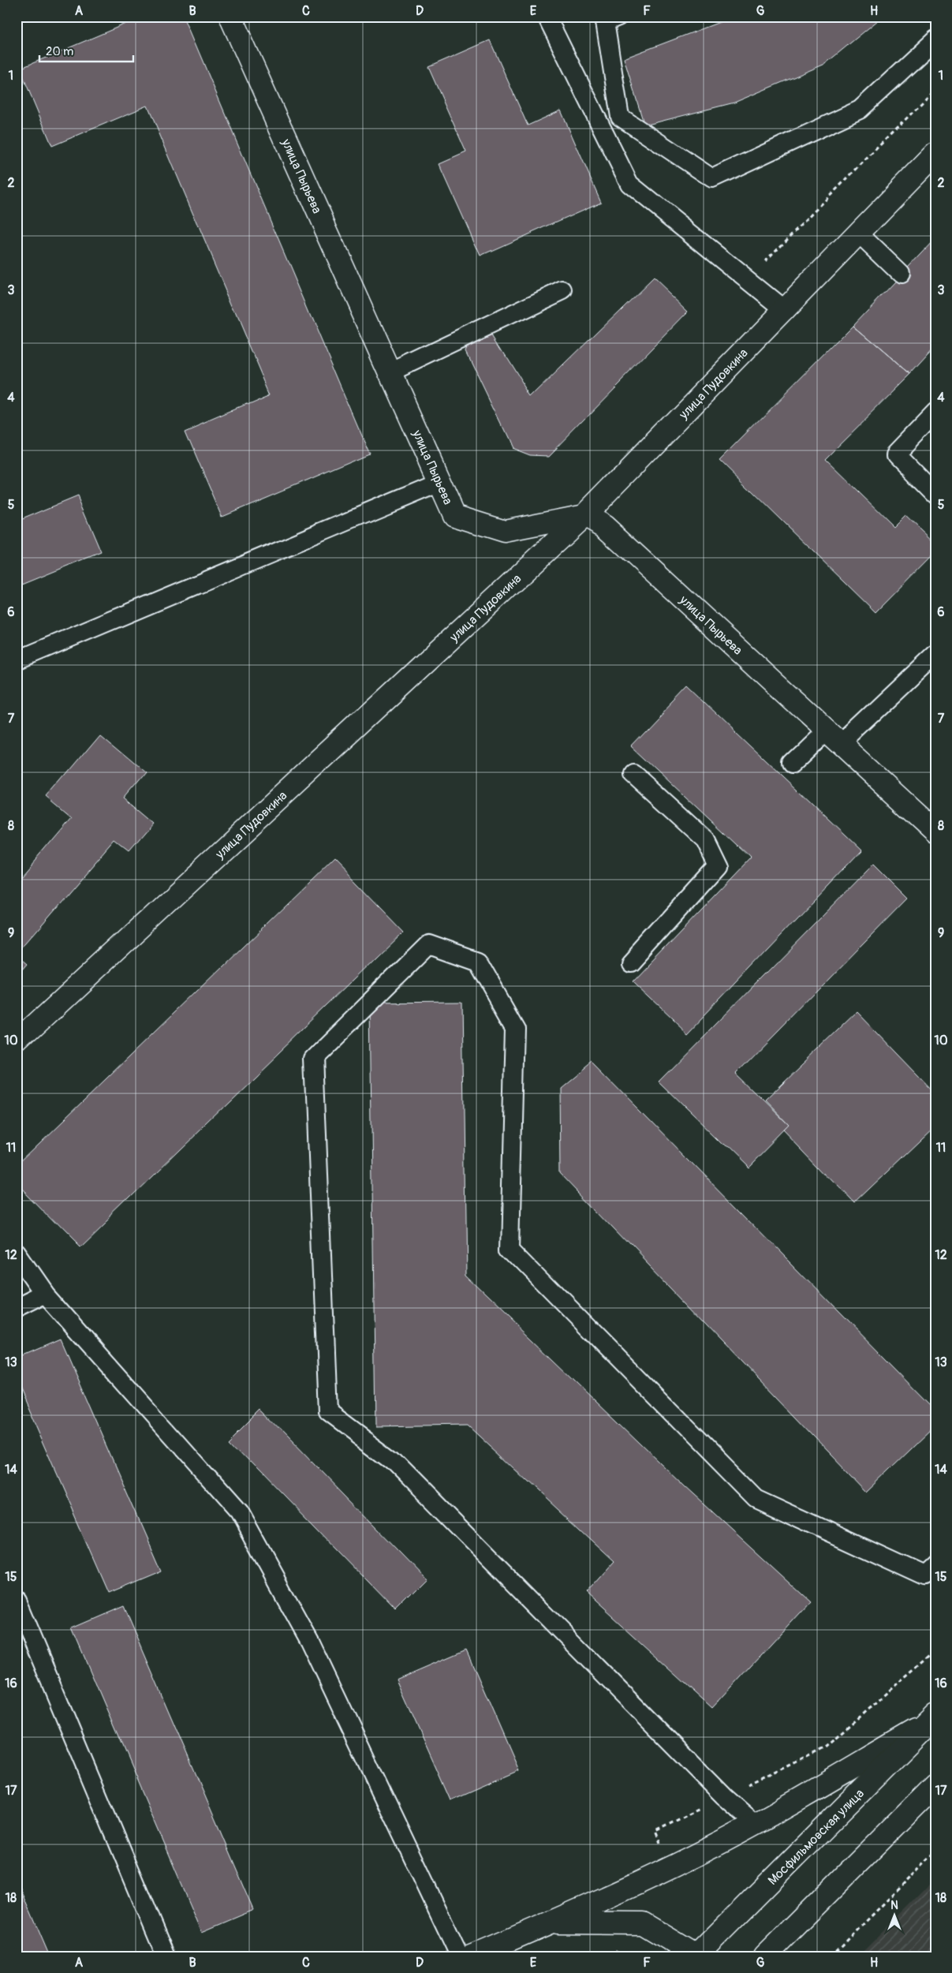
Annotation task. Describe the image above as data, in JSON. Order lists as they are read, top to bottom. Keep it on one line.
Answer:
{"streets":{"street":["улица Пырьева","улица Пудовкина","Мосфильмовская улица"]},"crossings":[["улица Пырьева","улица Пудовкина"]],"scale_bar":"20 m","north":"top","grid":{"columns":["A","B","C","D","E","F","G","H"],"rows":["1","2","3","4","5","6","7","8","9","10","11","12","13","14","15","16","17","18"]}}
